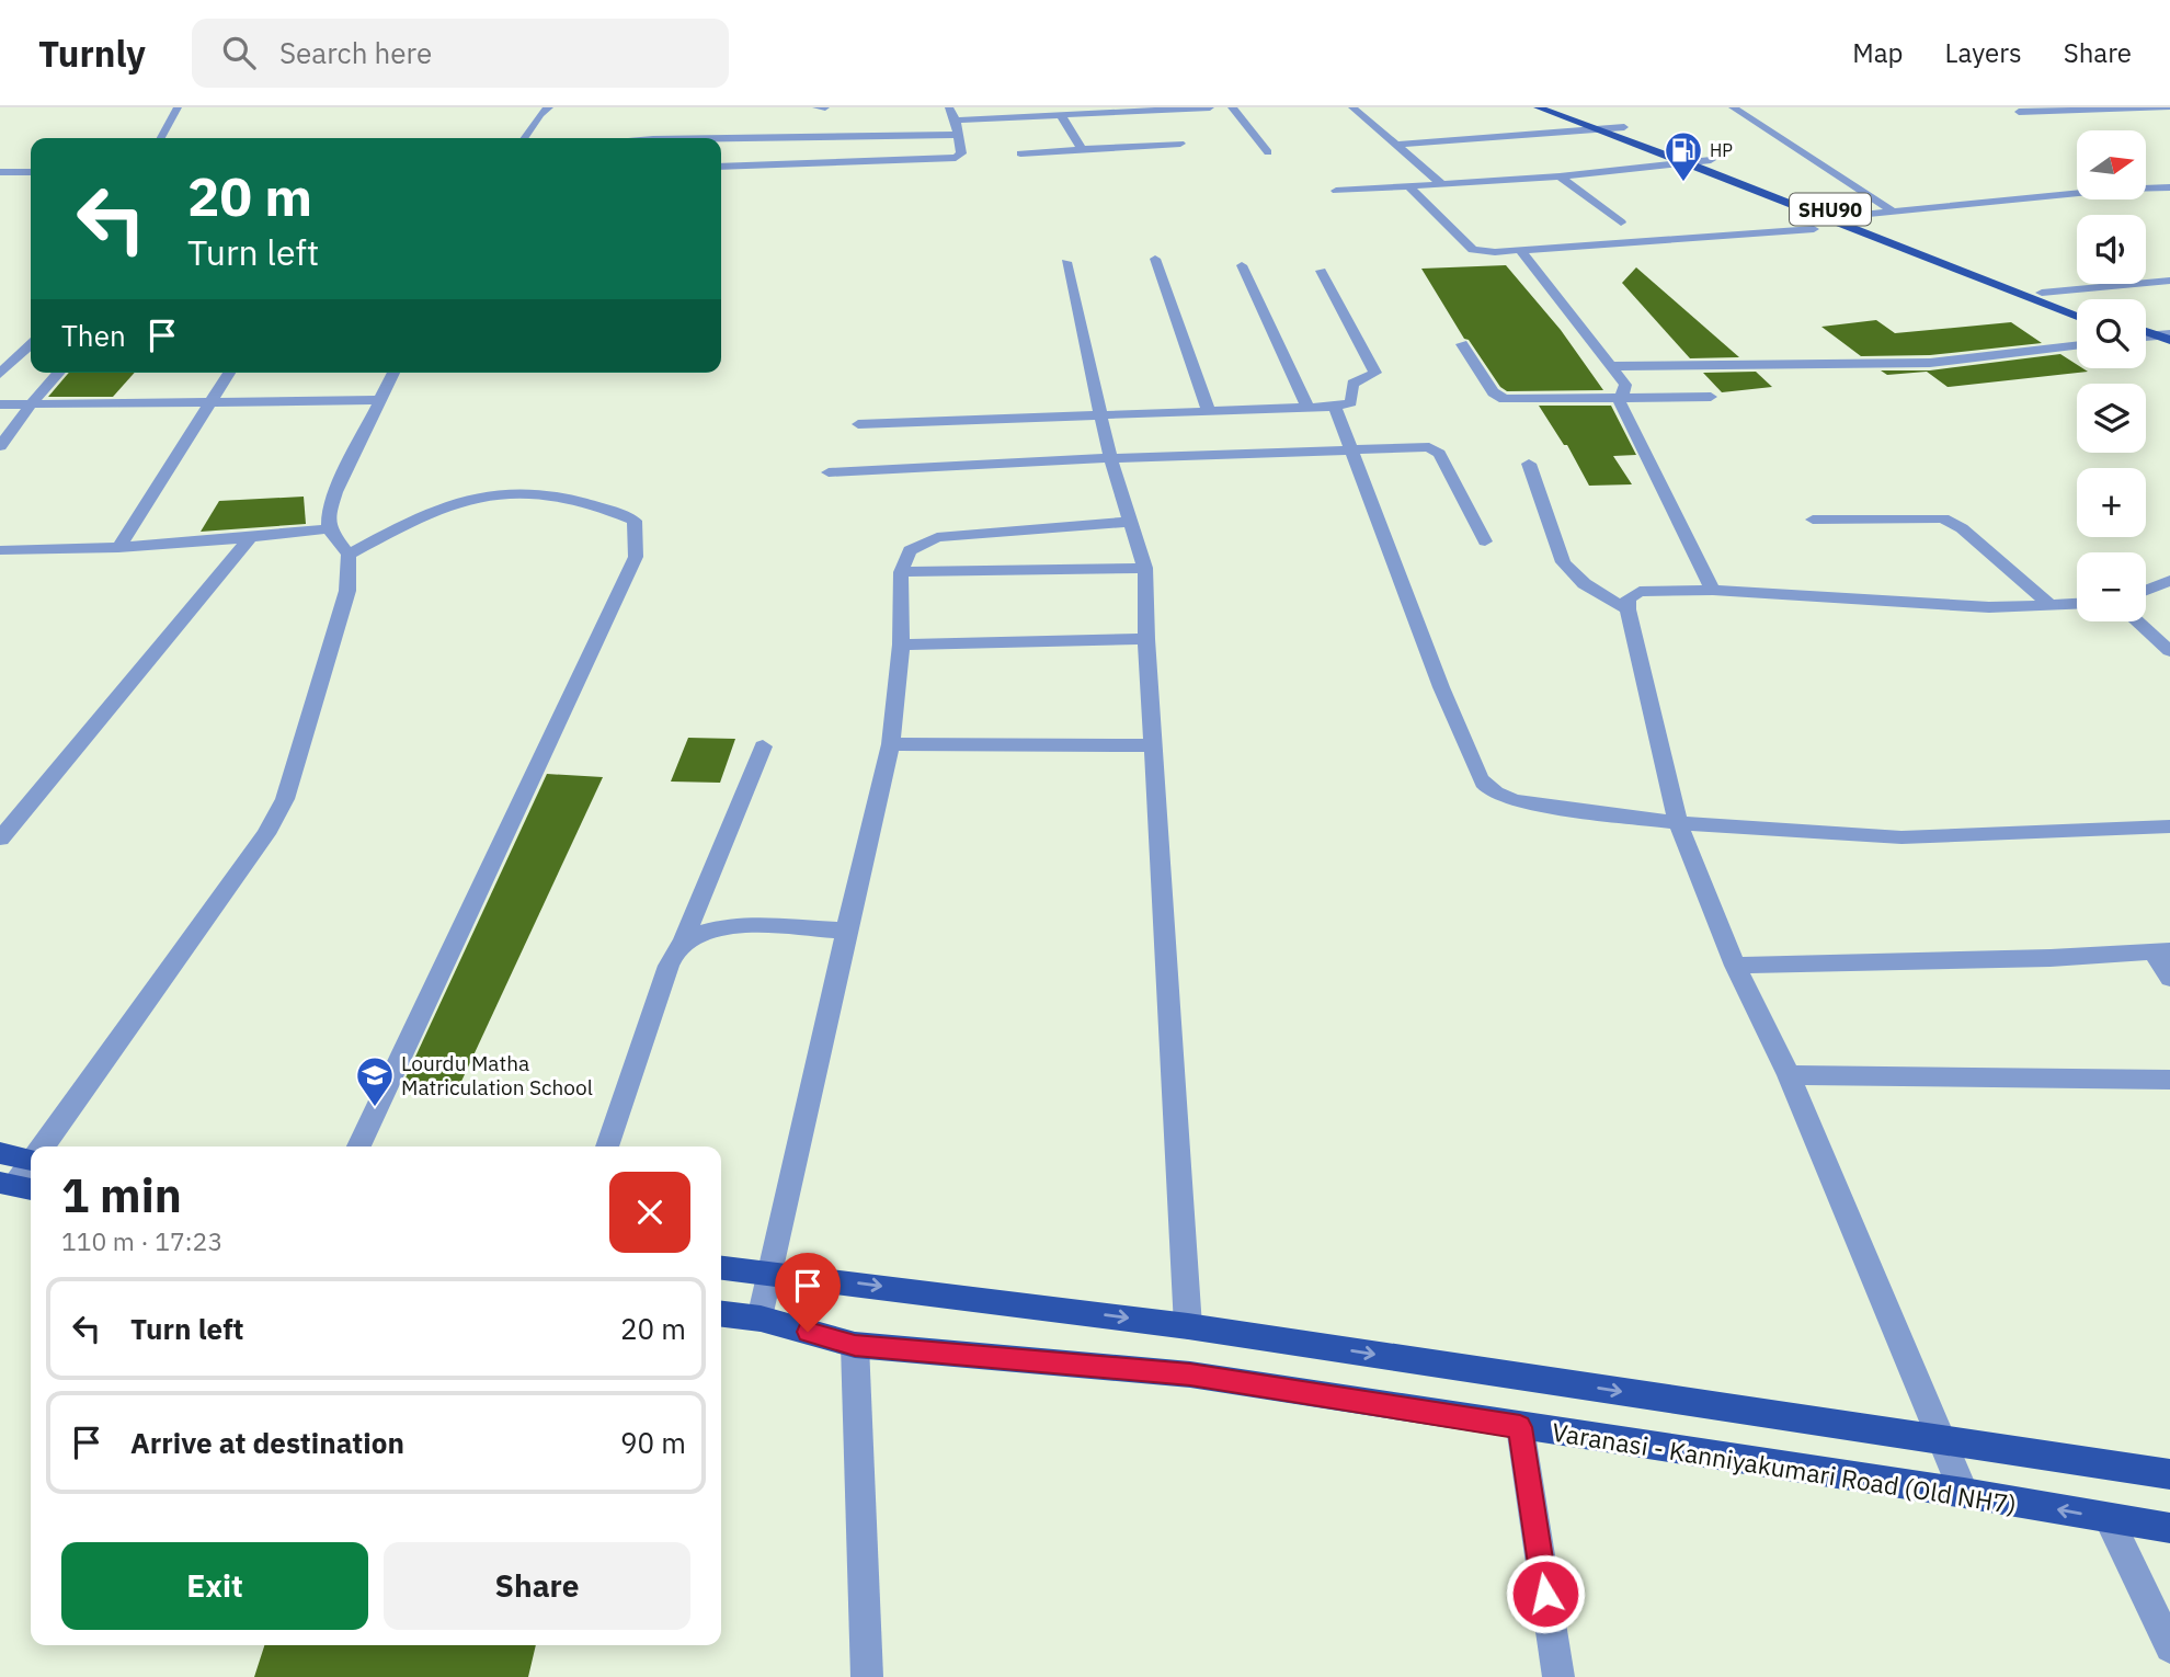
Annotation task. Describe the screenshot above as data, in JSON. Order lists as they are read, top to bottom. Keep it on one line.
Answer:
{"streets":{"main road":["SHU90","Varanasi - Kanniyakumari Road (Old NH7)"]},"places":{"fuel station":["HP"],"school or university":["Lourdu Matha Matriculation School"]},"north":"right","page":{"header":"Turnly","search":"Search here","nav":["Map","Layers","Share"],"map_buttons":["+","−"],"turn":["20 m","Turn left"],"then":"Then","heading":["1 min","110 m · 17:23"],"list":[{"name":"Turn left","value":"20 m"},{"name":"Arrive at destination","value":"90 m"}],"buttons":["Exit","Share"]}}
